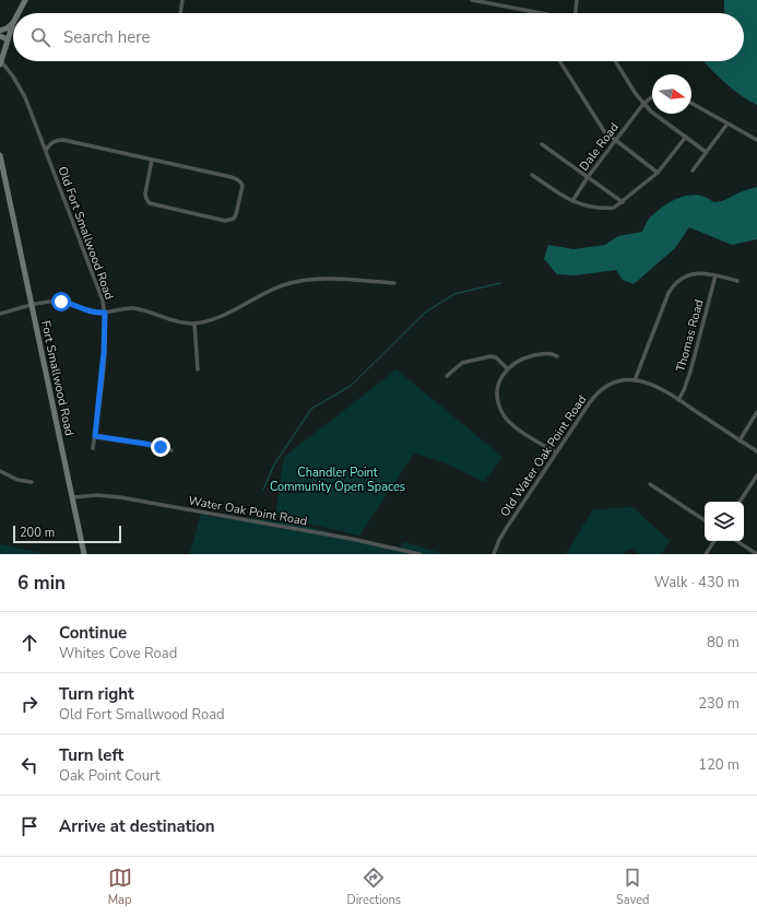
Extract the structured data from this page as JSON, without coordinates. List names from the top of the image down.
{
  "streets": {
    "main road": ["Fort Smallwood Road"],
    "street": [
      "Dale Road",
      "Old Fort Smallwood Road",
      "Thomas Road",
      "Old Water Oak Point Road",
      "Water Oak Point Road"
    ]
  },
  "crossings": [
    ["Thomas Road", "Old Water Oak Point Road"],
    ["Fort Smallwood Road", "Water Oak Point Road"]
  ],
  "parks": ["Chandler Point Community Open Spaces"],
  "scale_bar": "200 m",
  "north": "right",
  "page": {
    "search": "Search here",
    "scale": "200 m",
    "heading": ["6 min", "Walk · 430 m"],
    "list": [
      ["Continue", "Whites Cove Road", "80 m"],
      ["Turn right", "Old Fort Smallwood Road", "230 m"],
      ["Turn left", "Oak Point Court", "120 m"],
      "Arrive at destination"
    ],
    "nav": ["Map", "Directions", "Saved"]
  }
}
